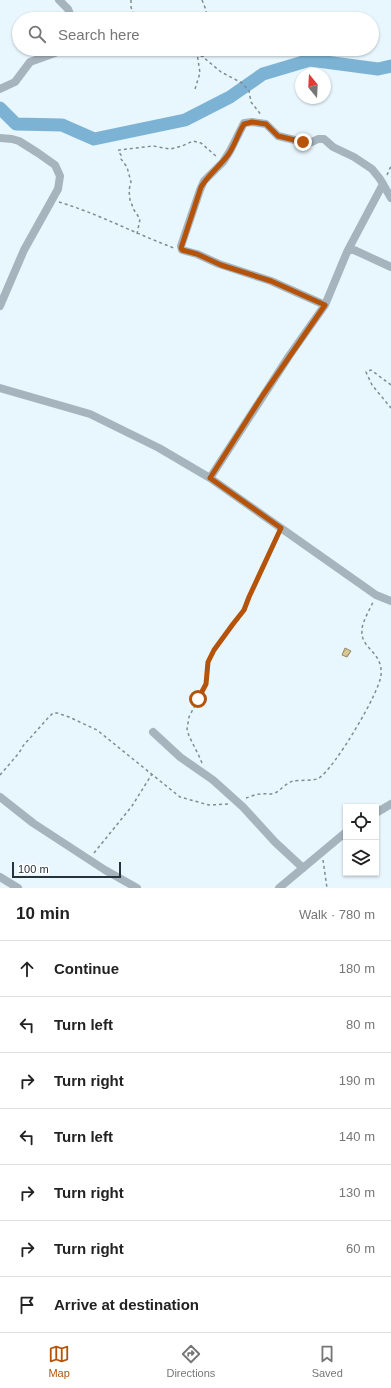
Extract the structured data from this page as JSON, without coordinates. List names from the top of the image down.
{
  "scale_bar": "100 m",
  "north": "top",
  "page": {
    "search": "Search here",
    "scale": "100 m",
    "heading": ["10 min", "Walk · 780 m"],
    "list": [
      ["Continue", "180 m"],
      ["Turn left", "80 m"],
      ["Turn right", "190 m"],
      ["Turn left", "140 m"],
      ["Turn right", "130 m"],
      ["Turn right", "60 m"],
      "Arrive at destination"
    ],
    "nav": ["Map", "Directions", "Saved"]
  }
}
